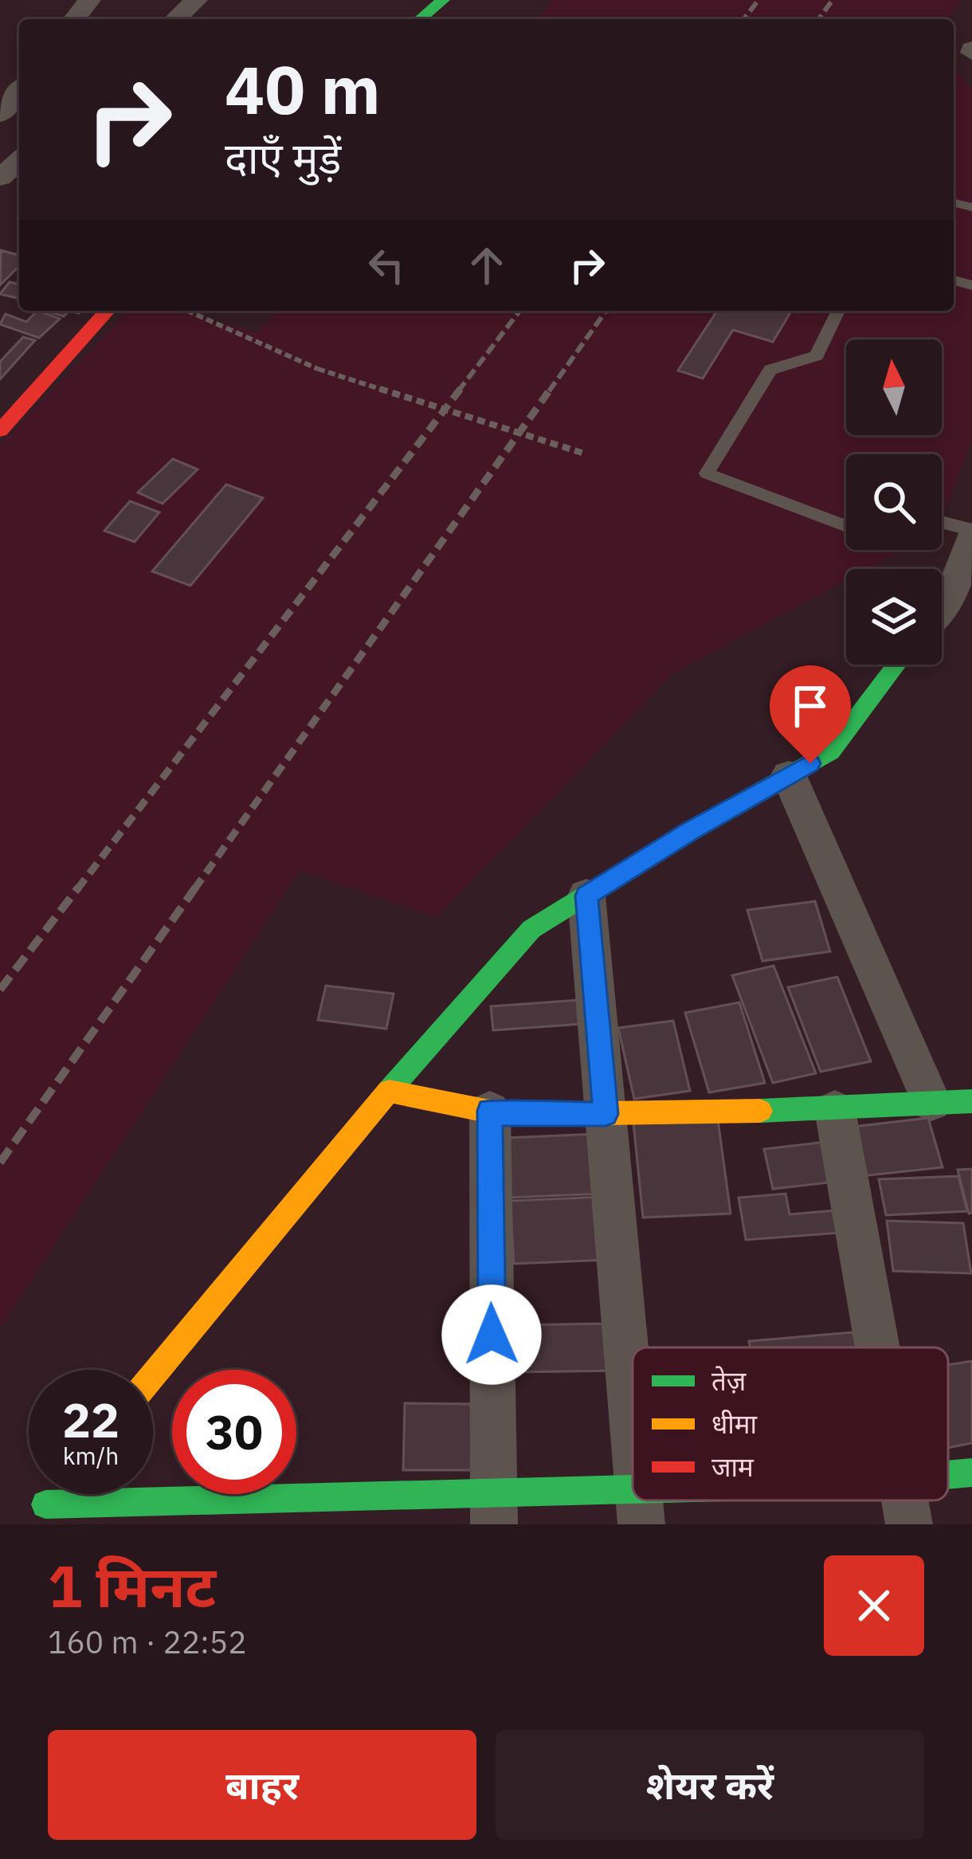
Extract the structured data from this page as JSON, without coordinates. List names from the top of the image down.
{
  "legend": ["तेज़", "धीमा", "जाम"],
  "north": "top",
  "page": {
    "turn": ["40 m", "दाएँ मुड़ें"],
    "speed": "22 km/h",
    "limit": "30",
    "heading": ["1 मिनट", "160 m · 22:52"],
    "buttons": ["बाहर", "शेयर करें"]
  }
}
